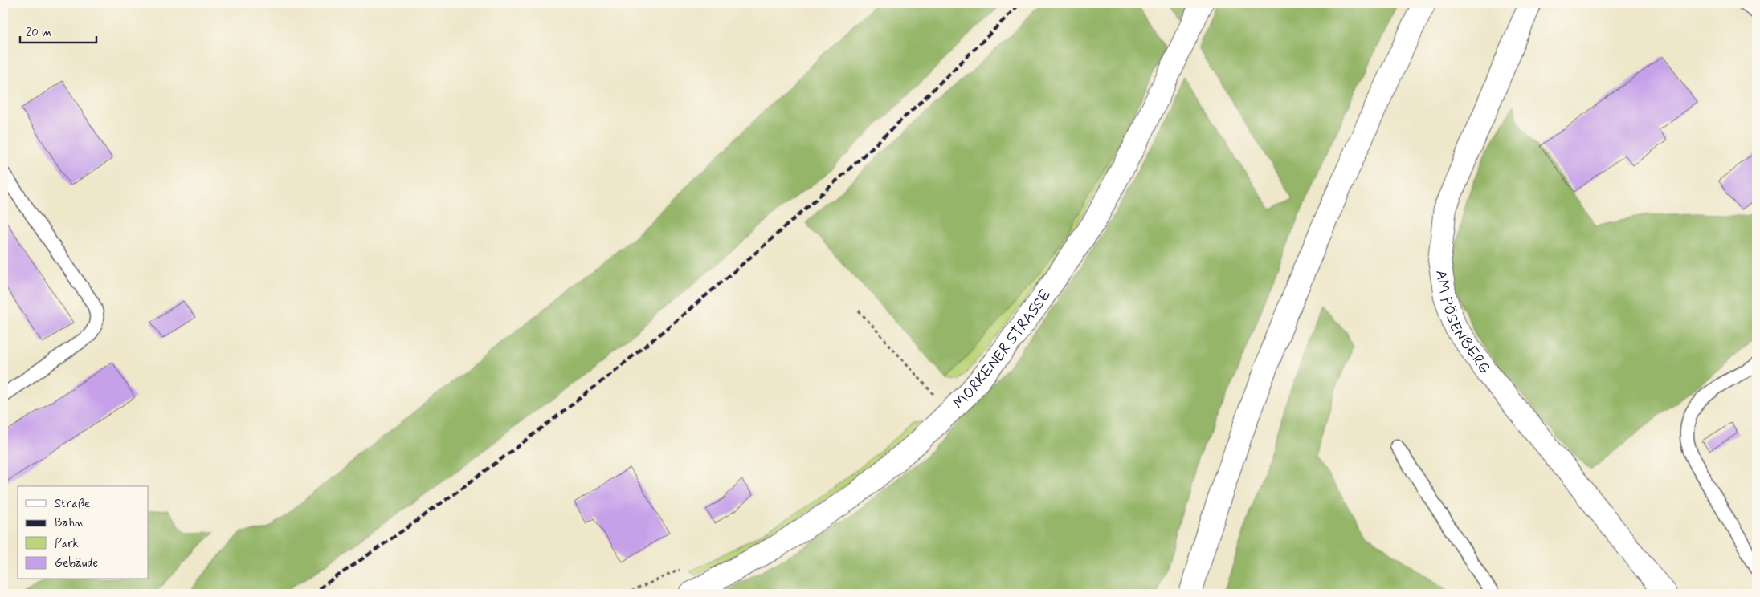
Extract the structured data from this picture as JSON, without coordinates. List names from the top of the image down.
{
  "streets": {
    "street": ["AM PÖSENBERG", "MORKENER STRASSE"]
  },
  "legend": [
    "Straße",
    "Bahn",
    "Park",
    "Gebäude"
  ],
  "scale_bar": "20 m"
}
